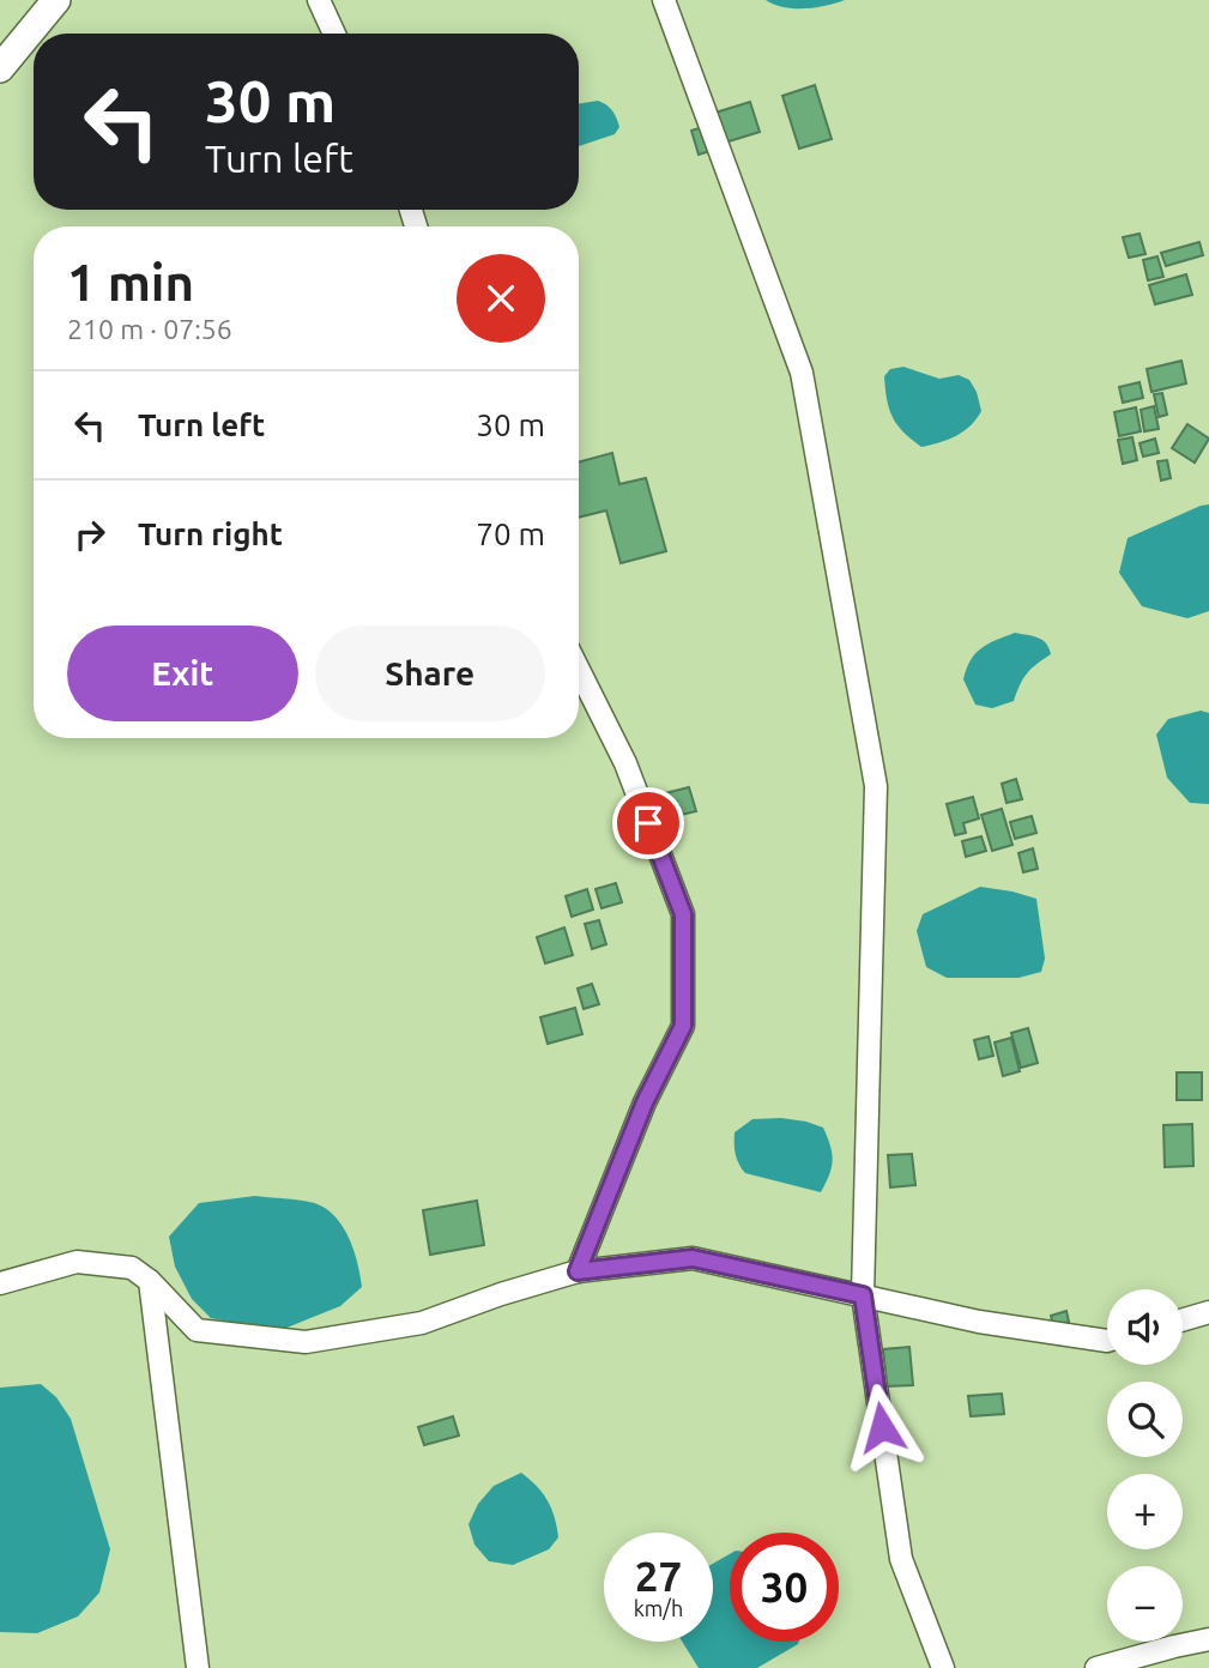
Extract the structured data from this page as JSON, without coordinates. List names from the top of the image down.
{
  "page": {
    "turn": ["30 m", "Turn left"],
    "heading": ["1 min", "210 m · 07:56"],
    "list": [
      {
        "name": "Turn left",
        "value": "30 m"
      },
      {
        "name": "Turn right",
        "value": "70 m"
      }
    ],
    "buttons": ["Exit", "Share"],
    "map_buttons": ["+", "−"],
    "speed": "27 km/h",
    "limit": "30"
  }
}
